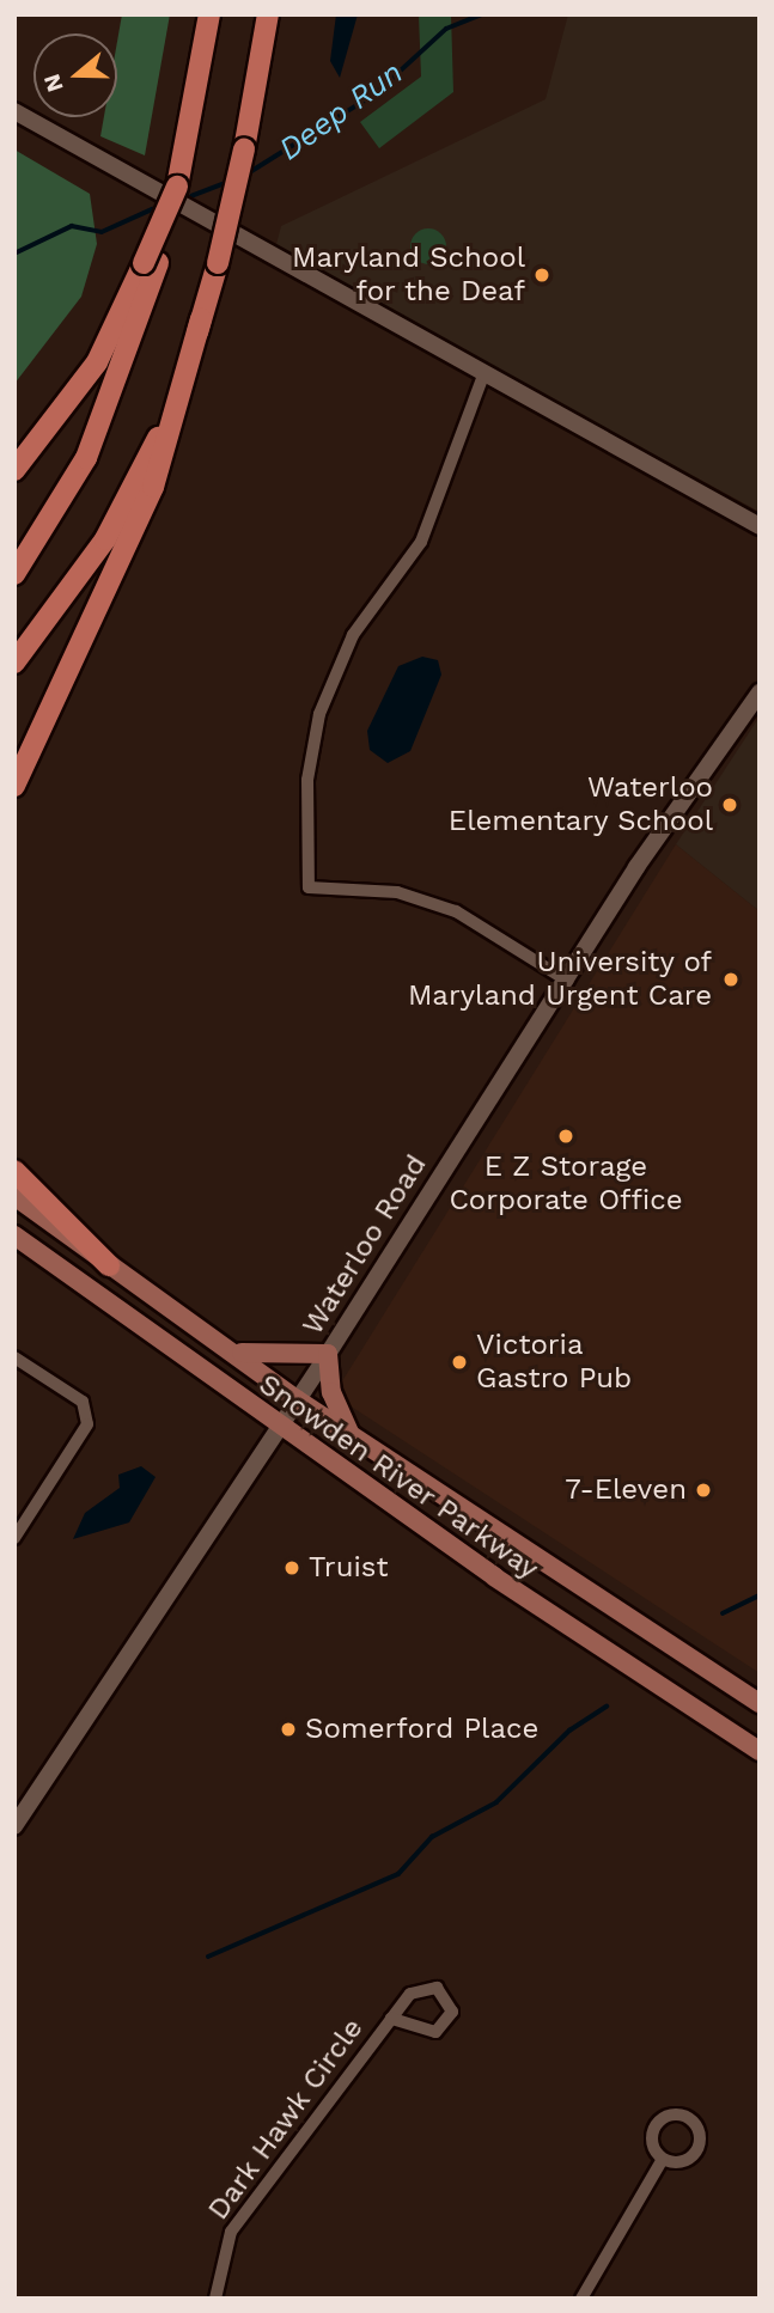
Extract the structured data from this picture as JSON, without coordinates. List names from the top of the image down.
{
  "streets": {
    "main road": ["Waterloo Road", "Snowden River Parkway"],
    "street": ["Dark Hawk Circle"]
  },
  "crossings": [
    ["Waterloo Road", "Snowden River Parkway"]
  ],
  "water": ["Deep Run"],
  "places": [
    "Maryland School for the Deaf",
    "Waterloo Elementary School",
    "University of Maryland Urgent Care",
    "E Z Storage Corporate Office",
    "Victoria Gastro Pub",
    "7-Eleven",
    "Truist",
    "Somerford Place"
  ],
  "north": "left"
}
